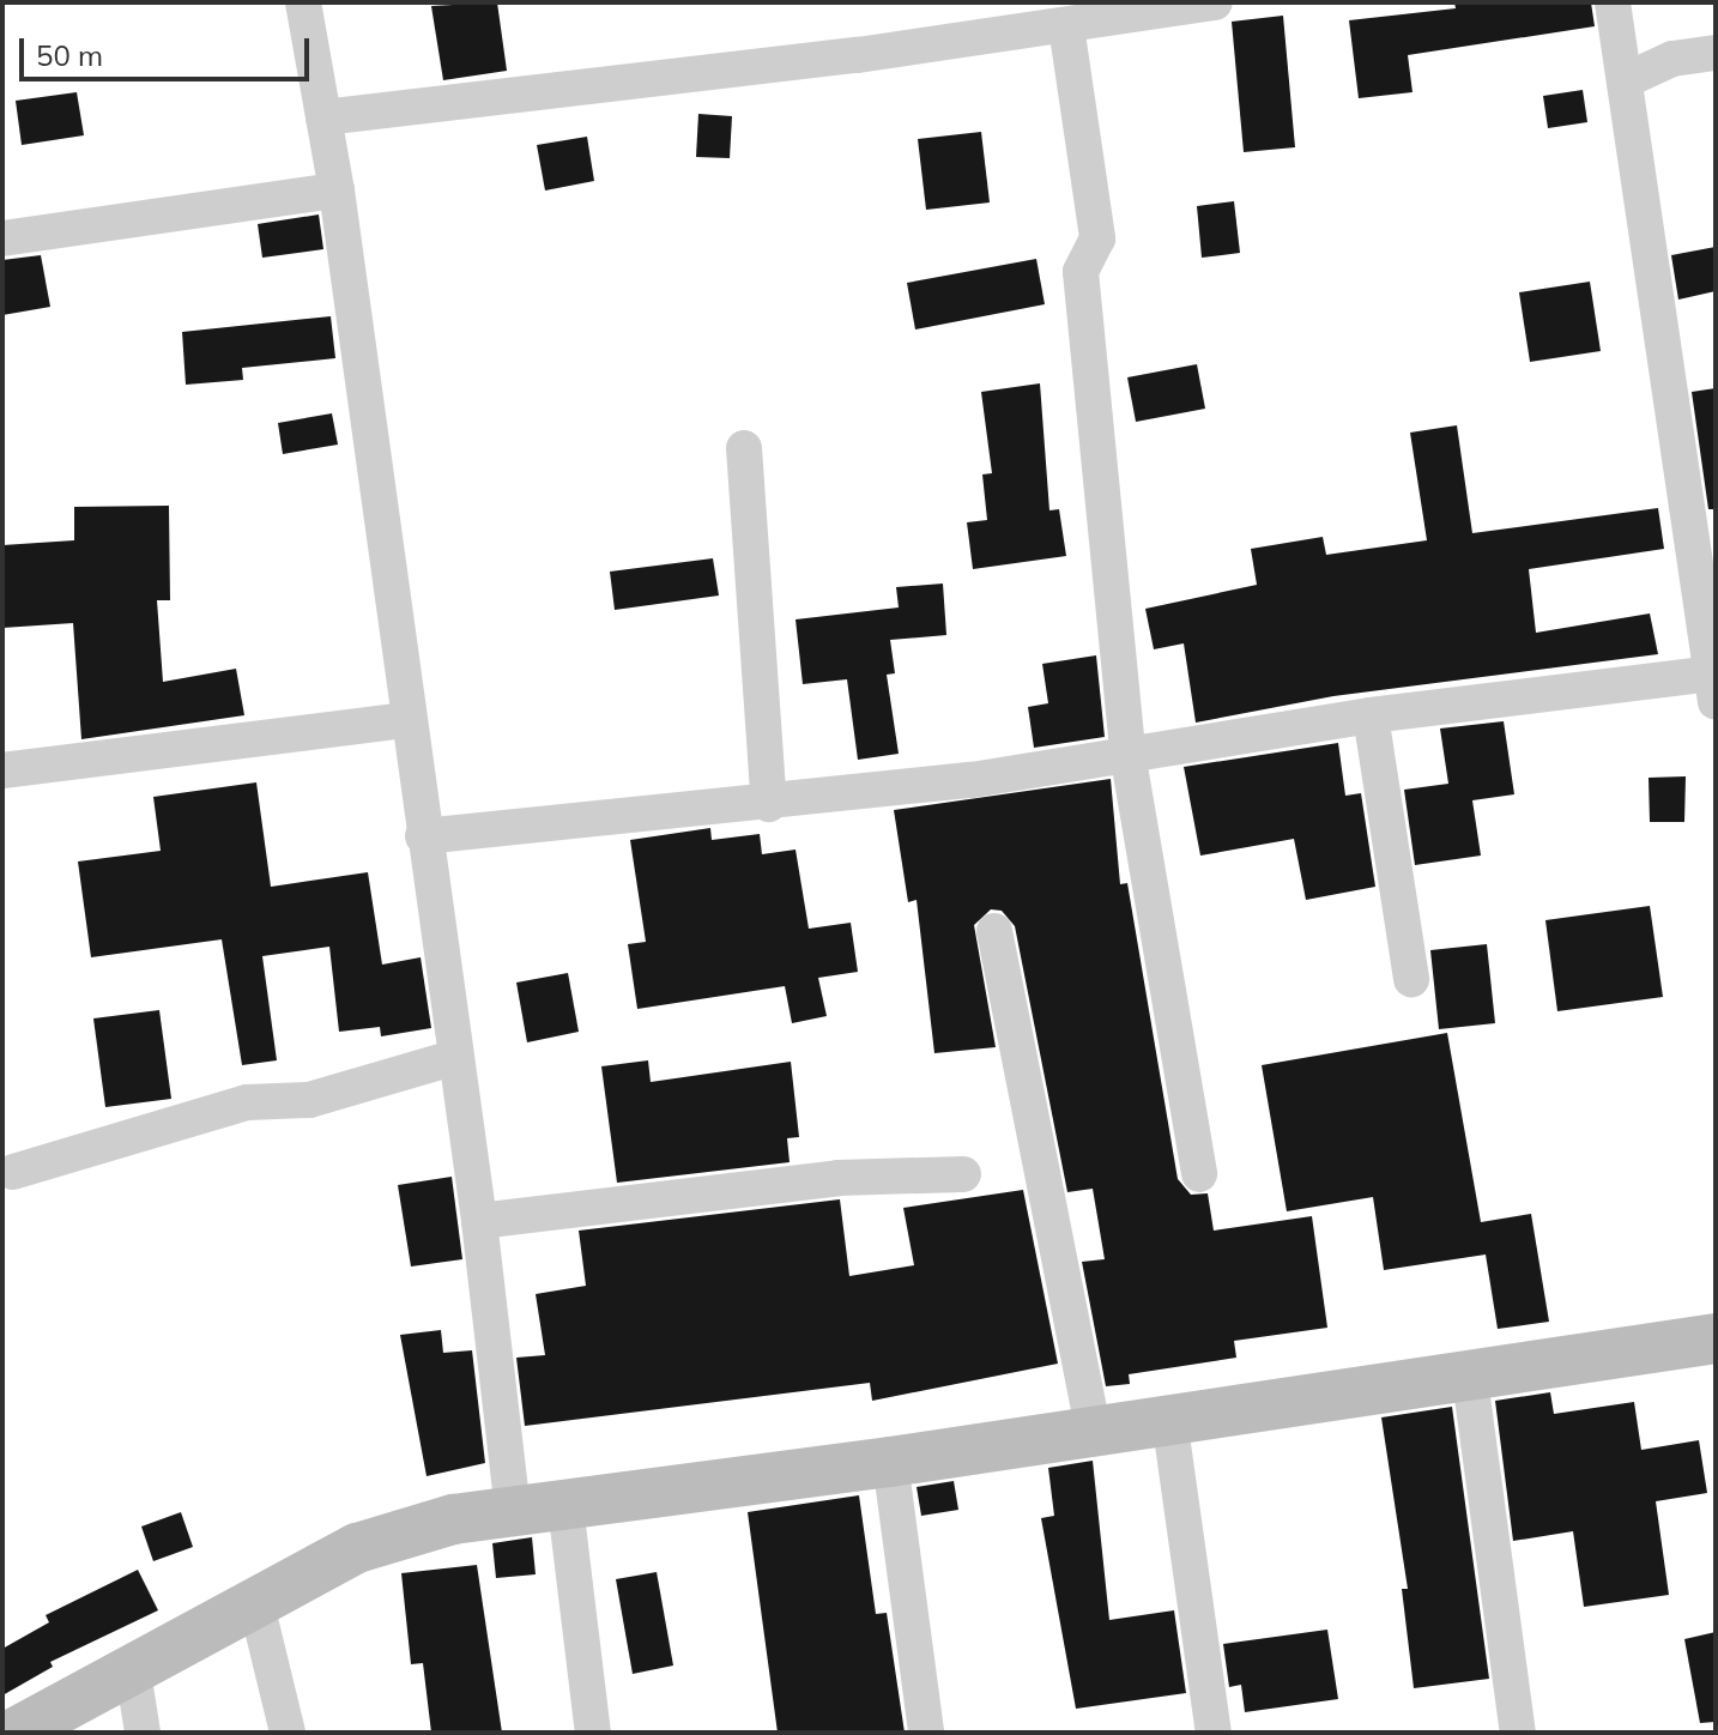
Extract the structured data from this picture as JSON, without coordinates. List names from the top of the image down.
{
  "scale_bar": "50 m"
}
